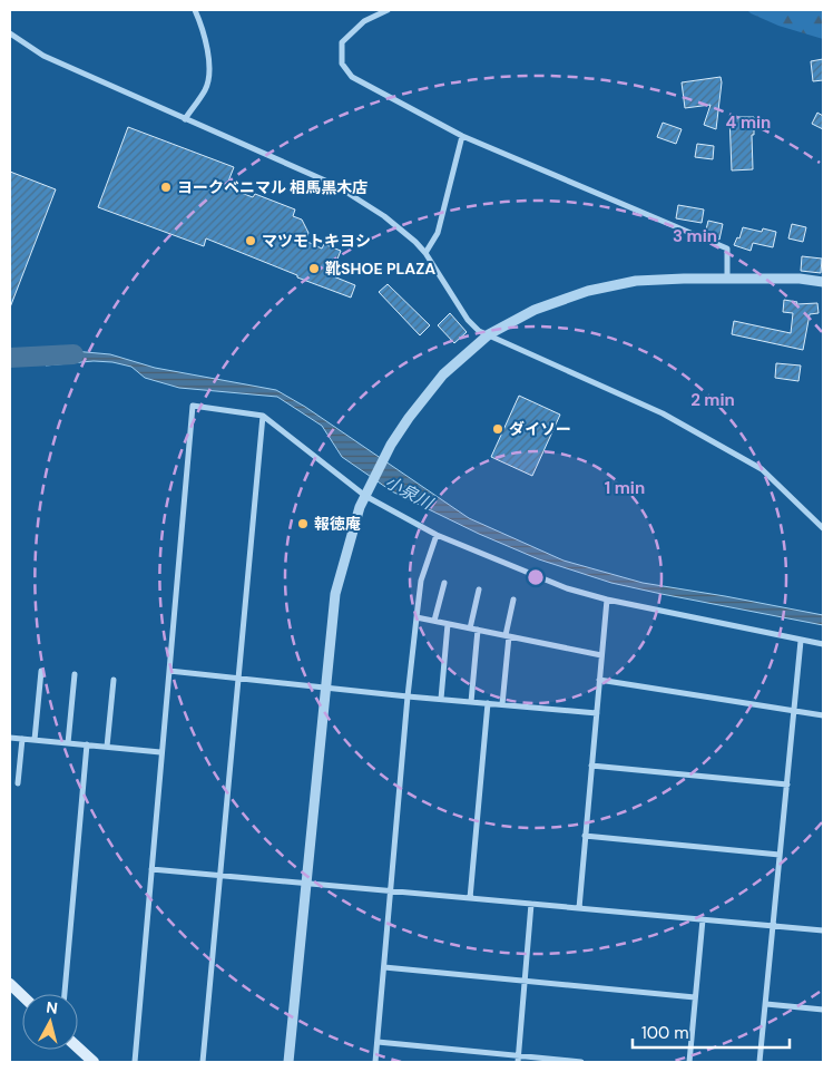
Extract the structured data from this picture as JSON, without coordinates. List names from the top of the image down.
{
  "water": ["小泉川"],
  "places": [
    "ヨークベニマル 相馬黒木店",
    "マツモトキヨシ",
    "靴SHOE PLAZA",
    "ダイソー",
    "報徳庵"
  ],
  "scale_bar": "100 m",
  "north": "top",
  "rings": [
    "4 min",
    "3 min",
    "2 min",
    "1 min"
  ]
}
